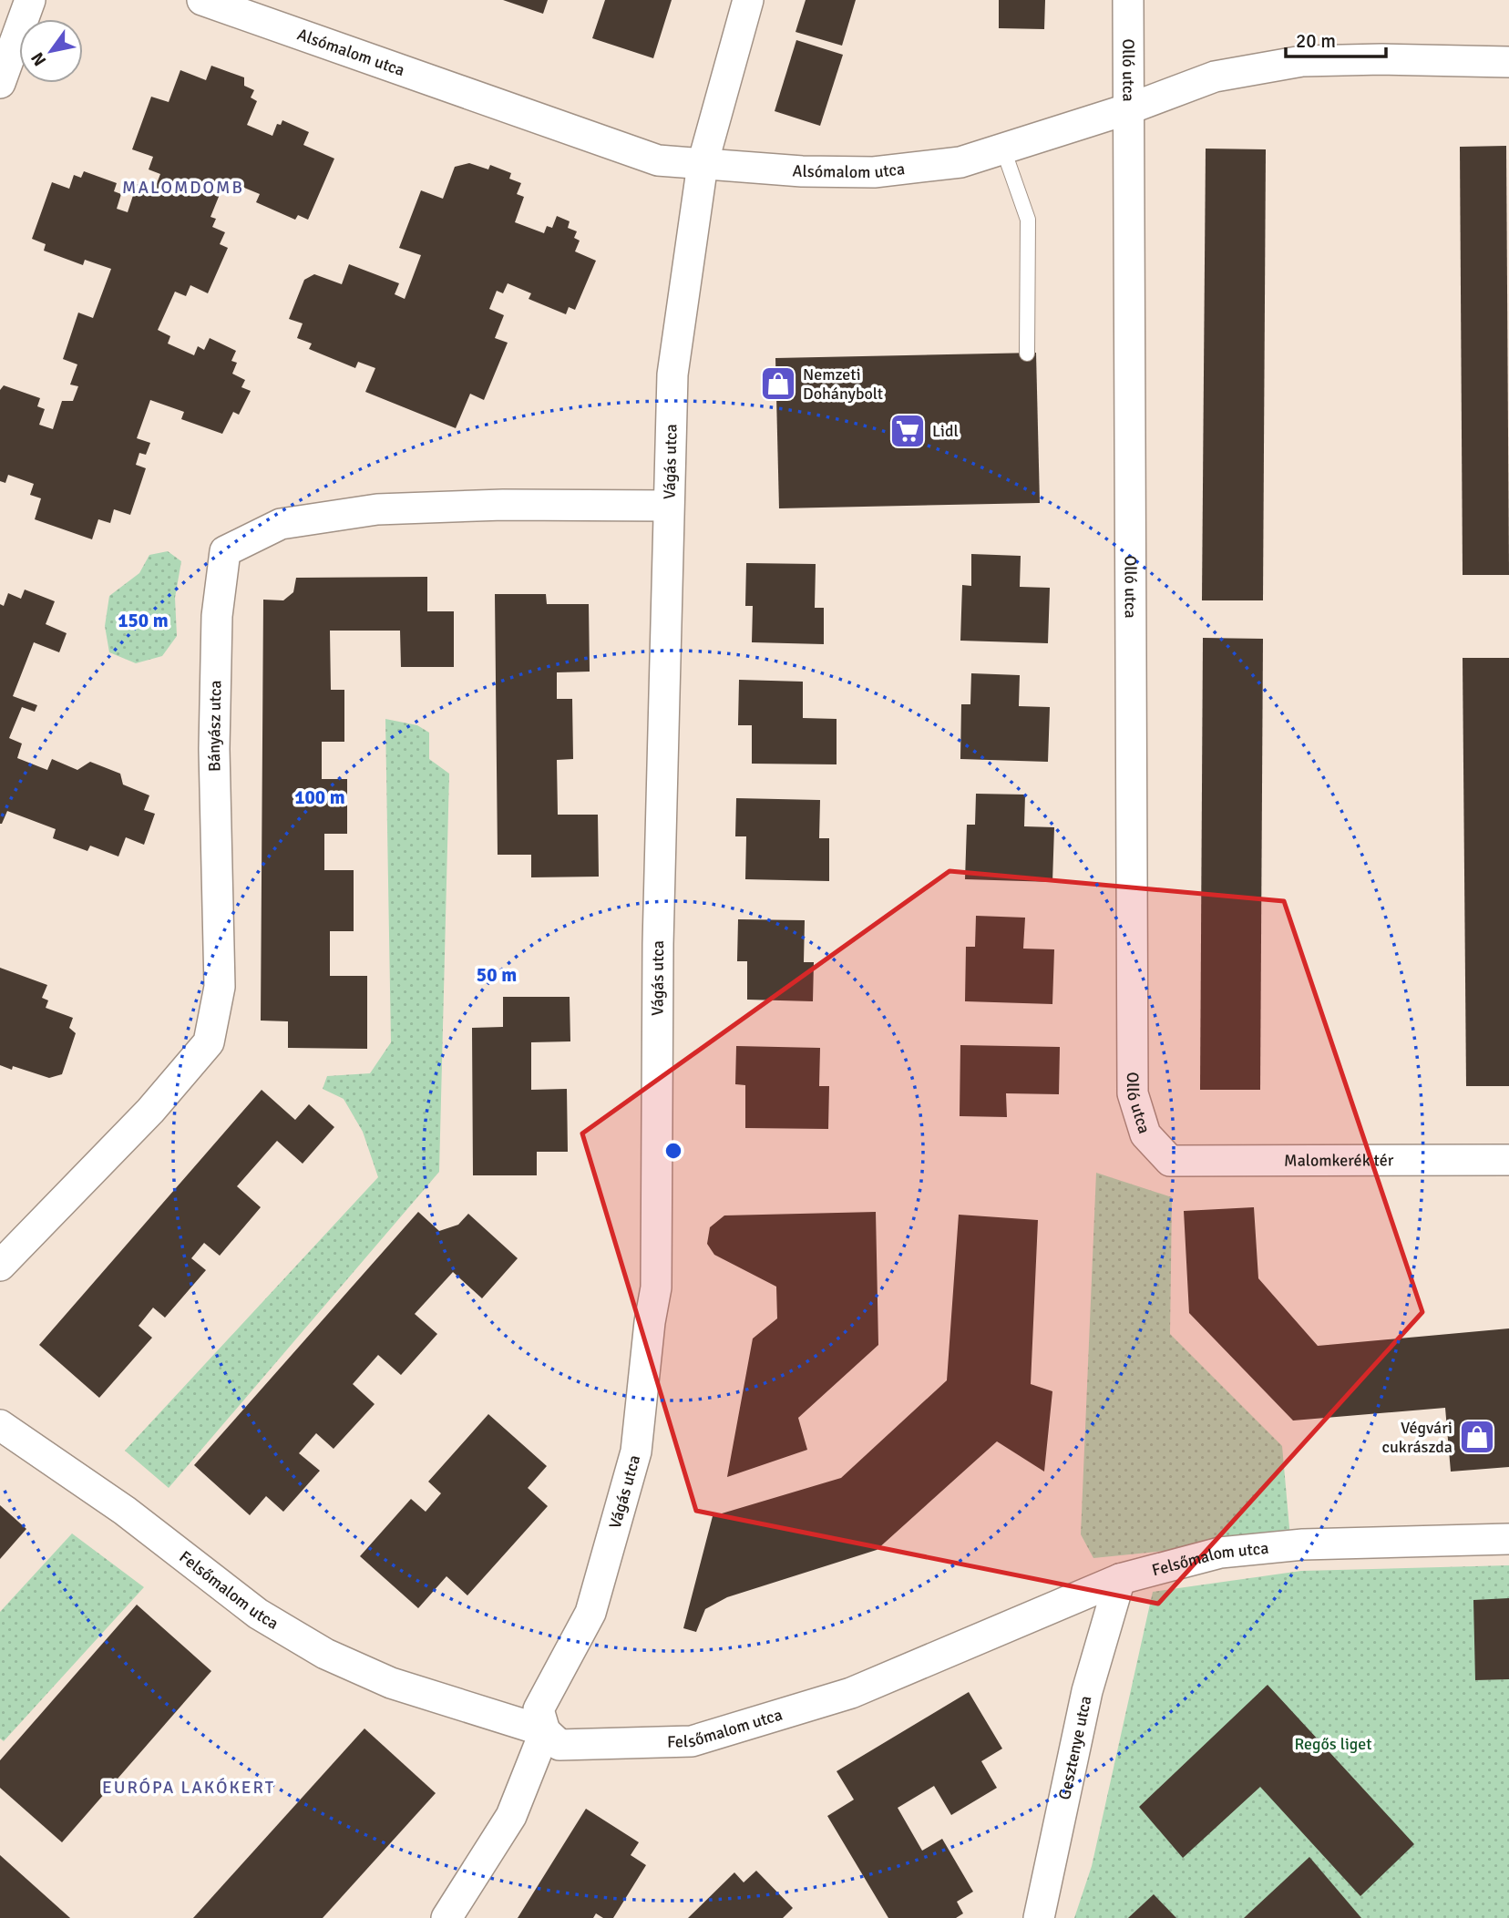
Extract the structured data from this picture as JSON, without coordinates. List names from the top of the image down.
{
  "streets": {
    "street": [
      "Alsómalom utca",
      "Olló utca",
      "Vágás utca",
      "Bányász utca",
      "Malomkerék tér",
      "Felsőmalom utca",
      "Gesztenye utca"
    ]
  },
  "crossings": [
    ["Alsómalom utca", "Olló utca"],
    ["Alsómalom utca", "Vágás utca"],
    ["Olló utca", "Malomkerék tér"],
    ["Vágás utca", "Bányász utca"],
    ["Vágás utca", "Felsőmalom utca"],
    ["Felsőmalom utca", "Gesztenye utca"]
  ],
  "districts": ["MALOMDOMB", "EURÓPA LAKÓKERT"],
  "parks": ["Regős liget"],
  "places": {
    "shop": ["Nemzeti Dohánybolt", "Végvári cukrászda"],
    "supermarket": ["Lidl"]
  },
  "scale_bar": "20 m",
  "north": "bottom left",
  "rings": ["150 m", "100 m", "50 m"]
}
